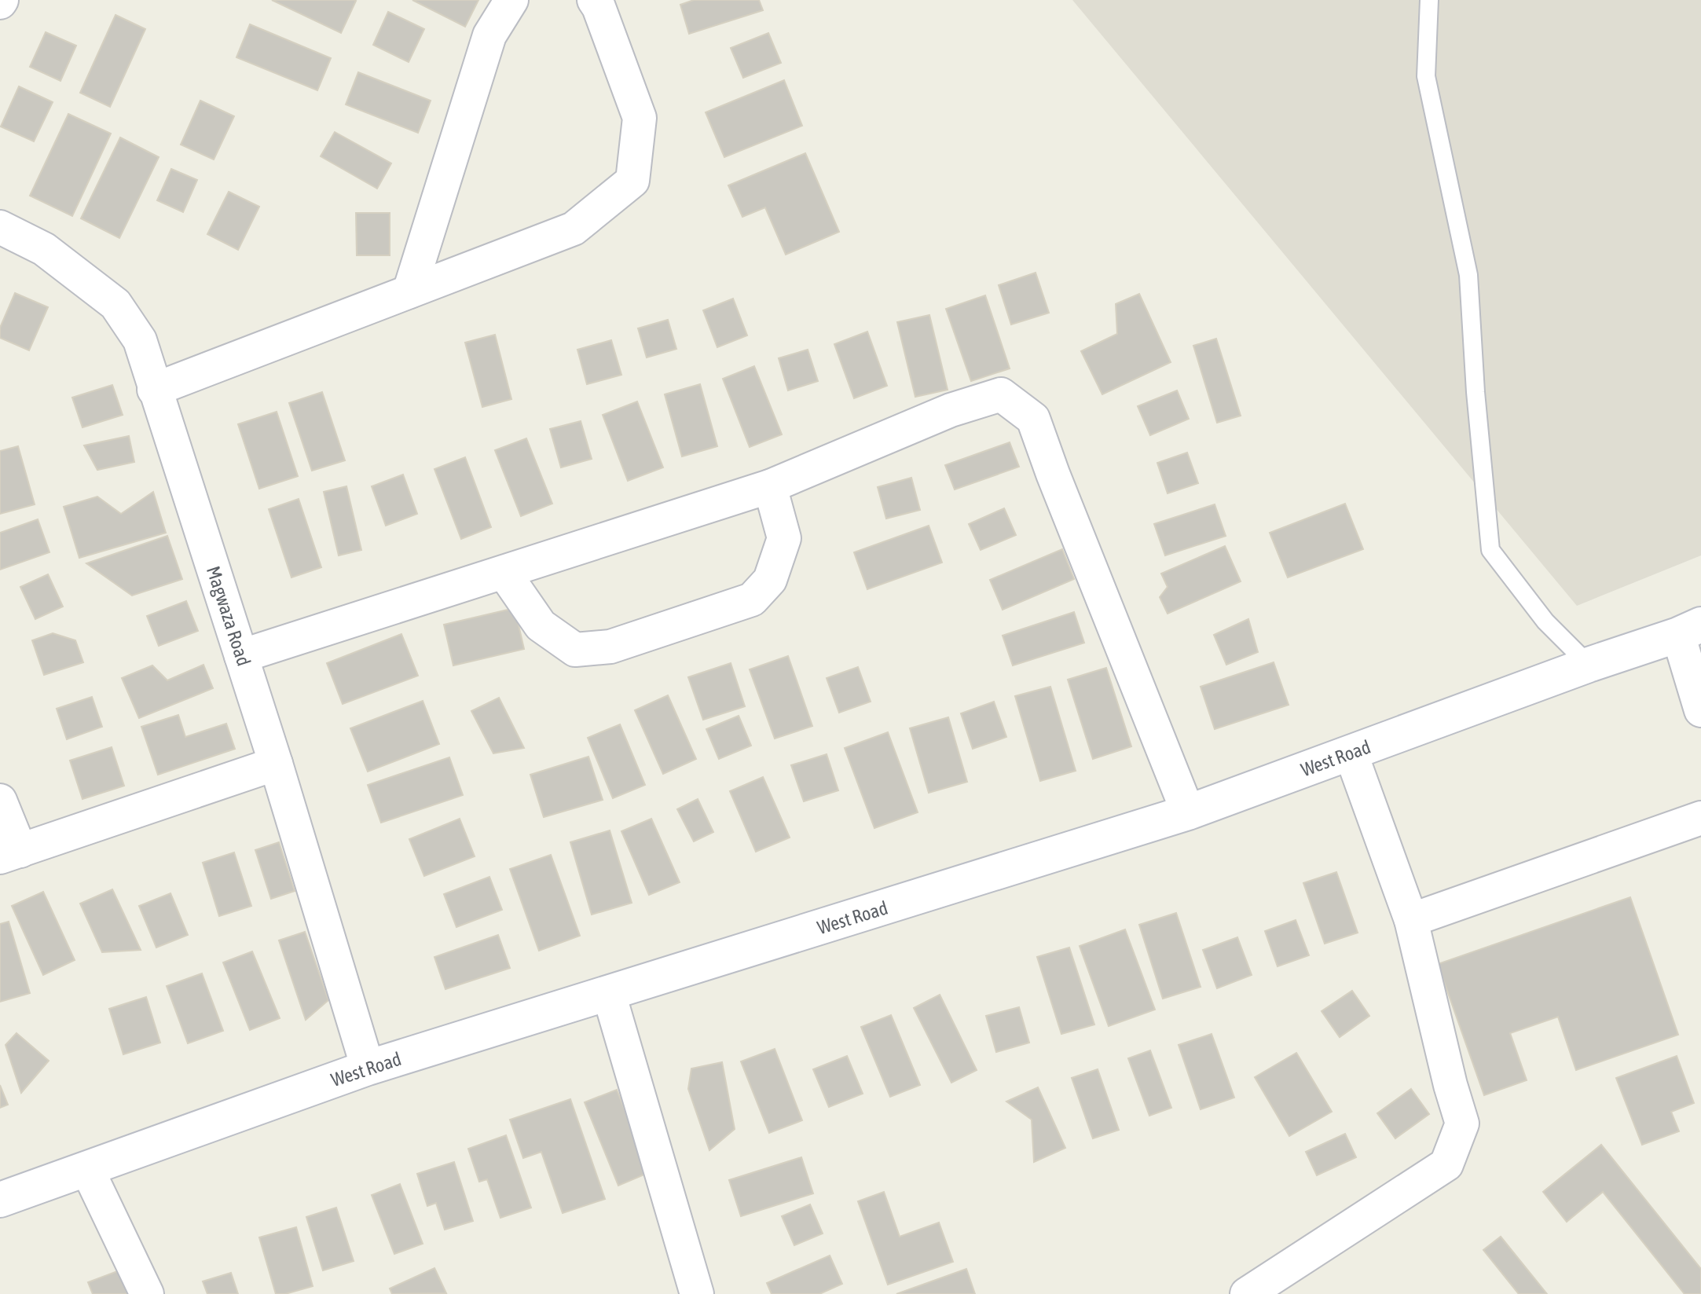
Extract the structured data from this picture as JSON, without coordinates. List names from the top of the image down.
{
  "streets": {
    "street": ["Magwaza Road", "West Road"]
  },
  "crossings": [
    ["Magwaza Road", "West Road"]
  ]
}
